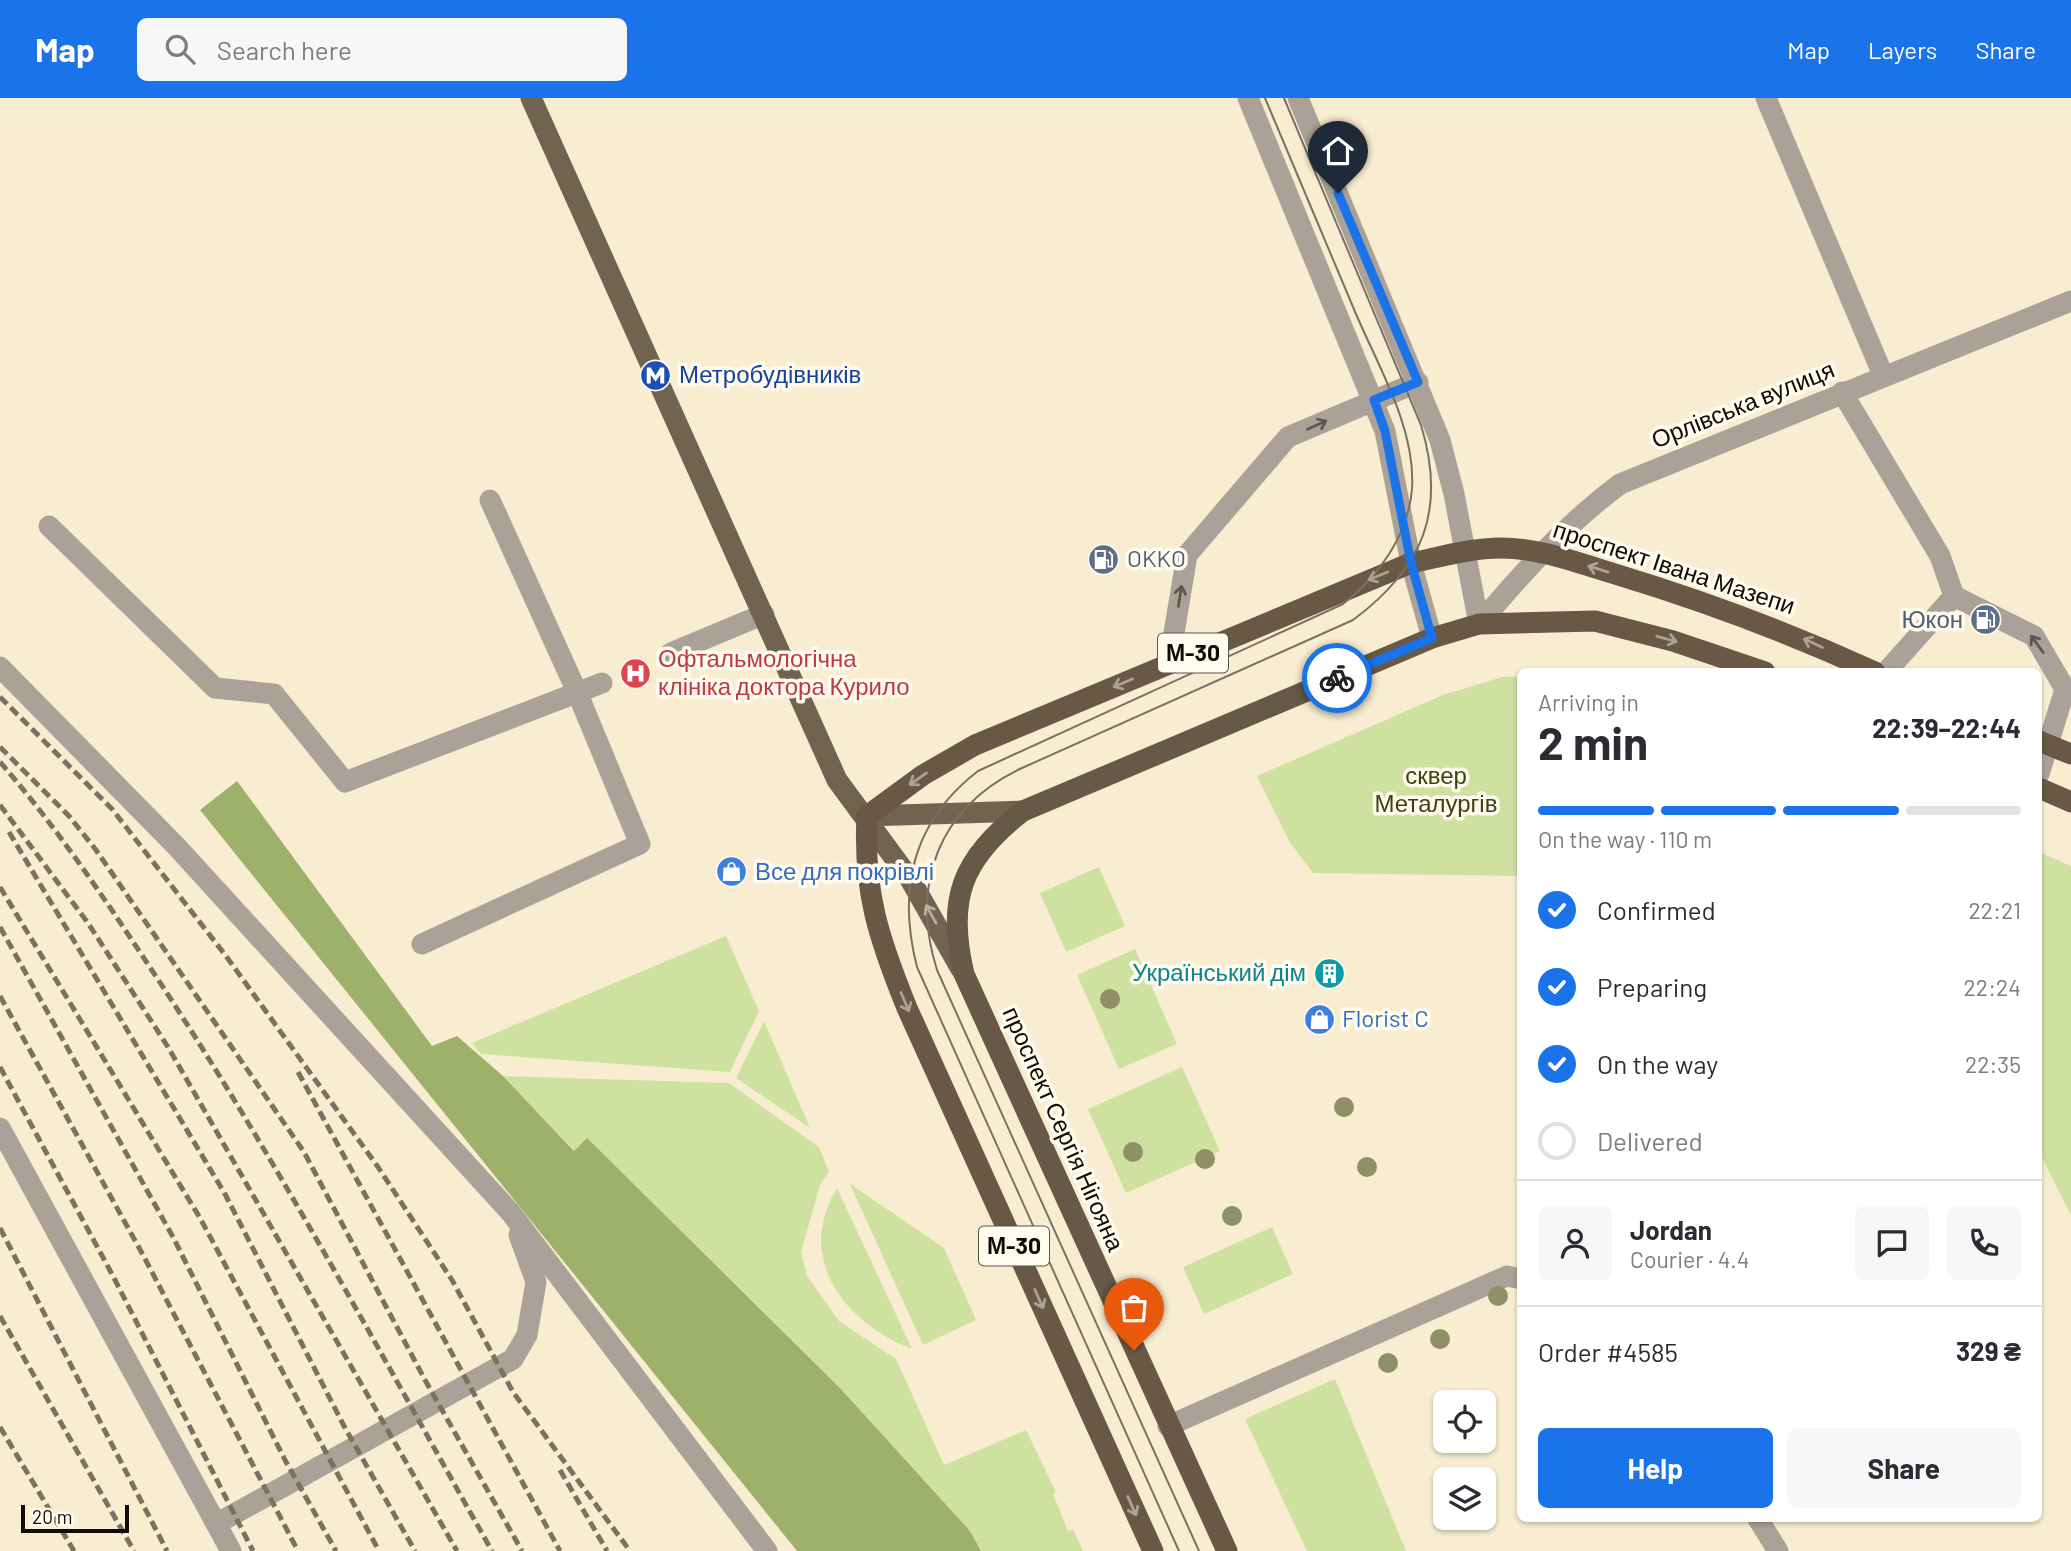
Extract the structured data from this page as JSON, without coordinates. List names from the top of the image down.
{
  "streets": {
    "highway": ["проспект Івана Мазепи", "М-30", "проспект Сергія Нігояна"],
    "street": ["Орлівська вулиця"]
  },
  "crossings": [
    ["Орлівська вулиця", "проспект Івана Мазепи"],
    ["Орлівська вулиця", "М-30"],
    ["проспект Івана Мазепи", "М-30"],
    ["проспект Івана Мазепи", "проспект Сергія Нігояна"],
    ["М-30", "проспект Сергія Нігояна"]
  ],
  "parks": ["сквер Металургів"],
  "places": {
    "metro station": ["Метробудівників"],
    "fuel station": ["OKKO", "Юкон"],
    "hospital": ["Офтальмологічна клініка доктора Курило"],
    "shop": ["Все для покрівлі", "Florist C"],
    "building": ["Український дім"]
  },
  "scale_bar": "20 m",
  "page": {
    "header": "Map",
    "search": "Search here",
    "nav": ["Map", "Layers", "Share"],
    "heading": ["2 min", "Arriving in", "22:39–22:44"],
    "panel": [
      "Jordan",
      "Courier · 4.4",
      "Order #4585",
      "329 ₴"
    ],
    "bar": "On the way · 110 m",
    "list": [
      ["Confirmed", "22:21"],
      ["Preparing", "22:24"],
      ["On the way", "22:35"],
      "Delivered"
    ],
    "buttons": ["Help", "Share"],
    "scale": "20 m"
  }
}
